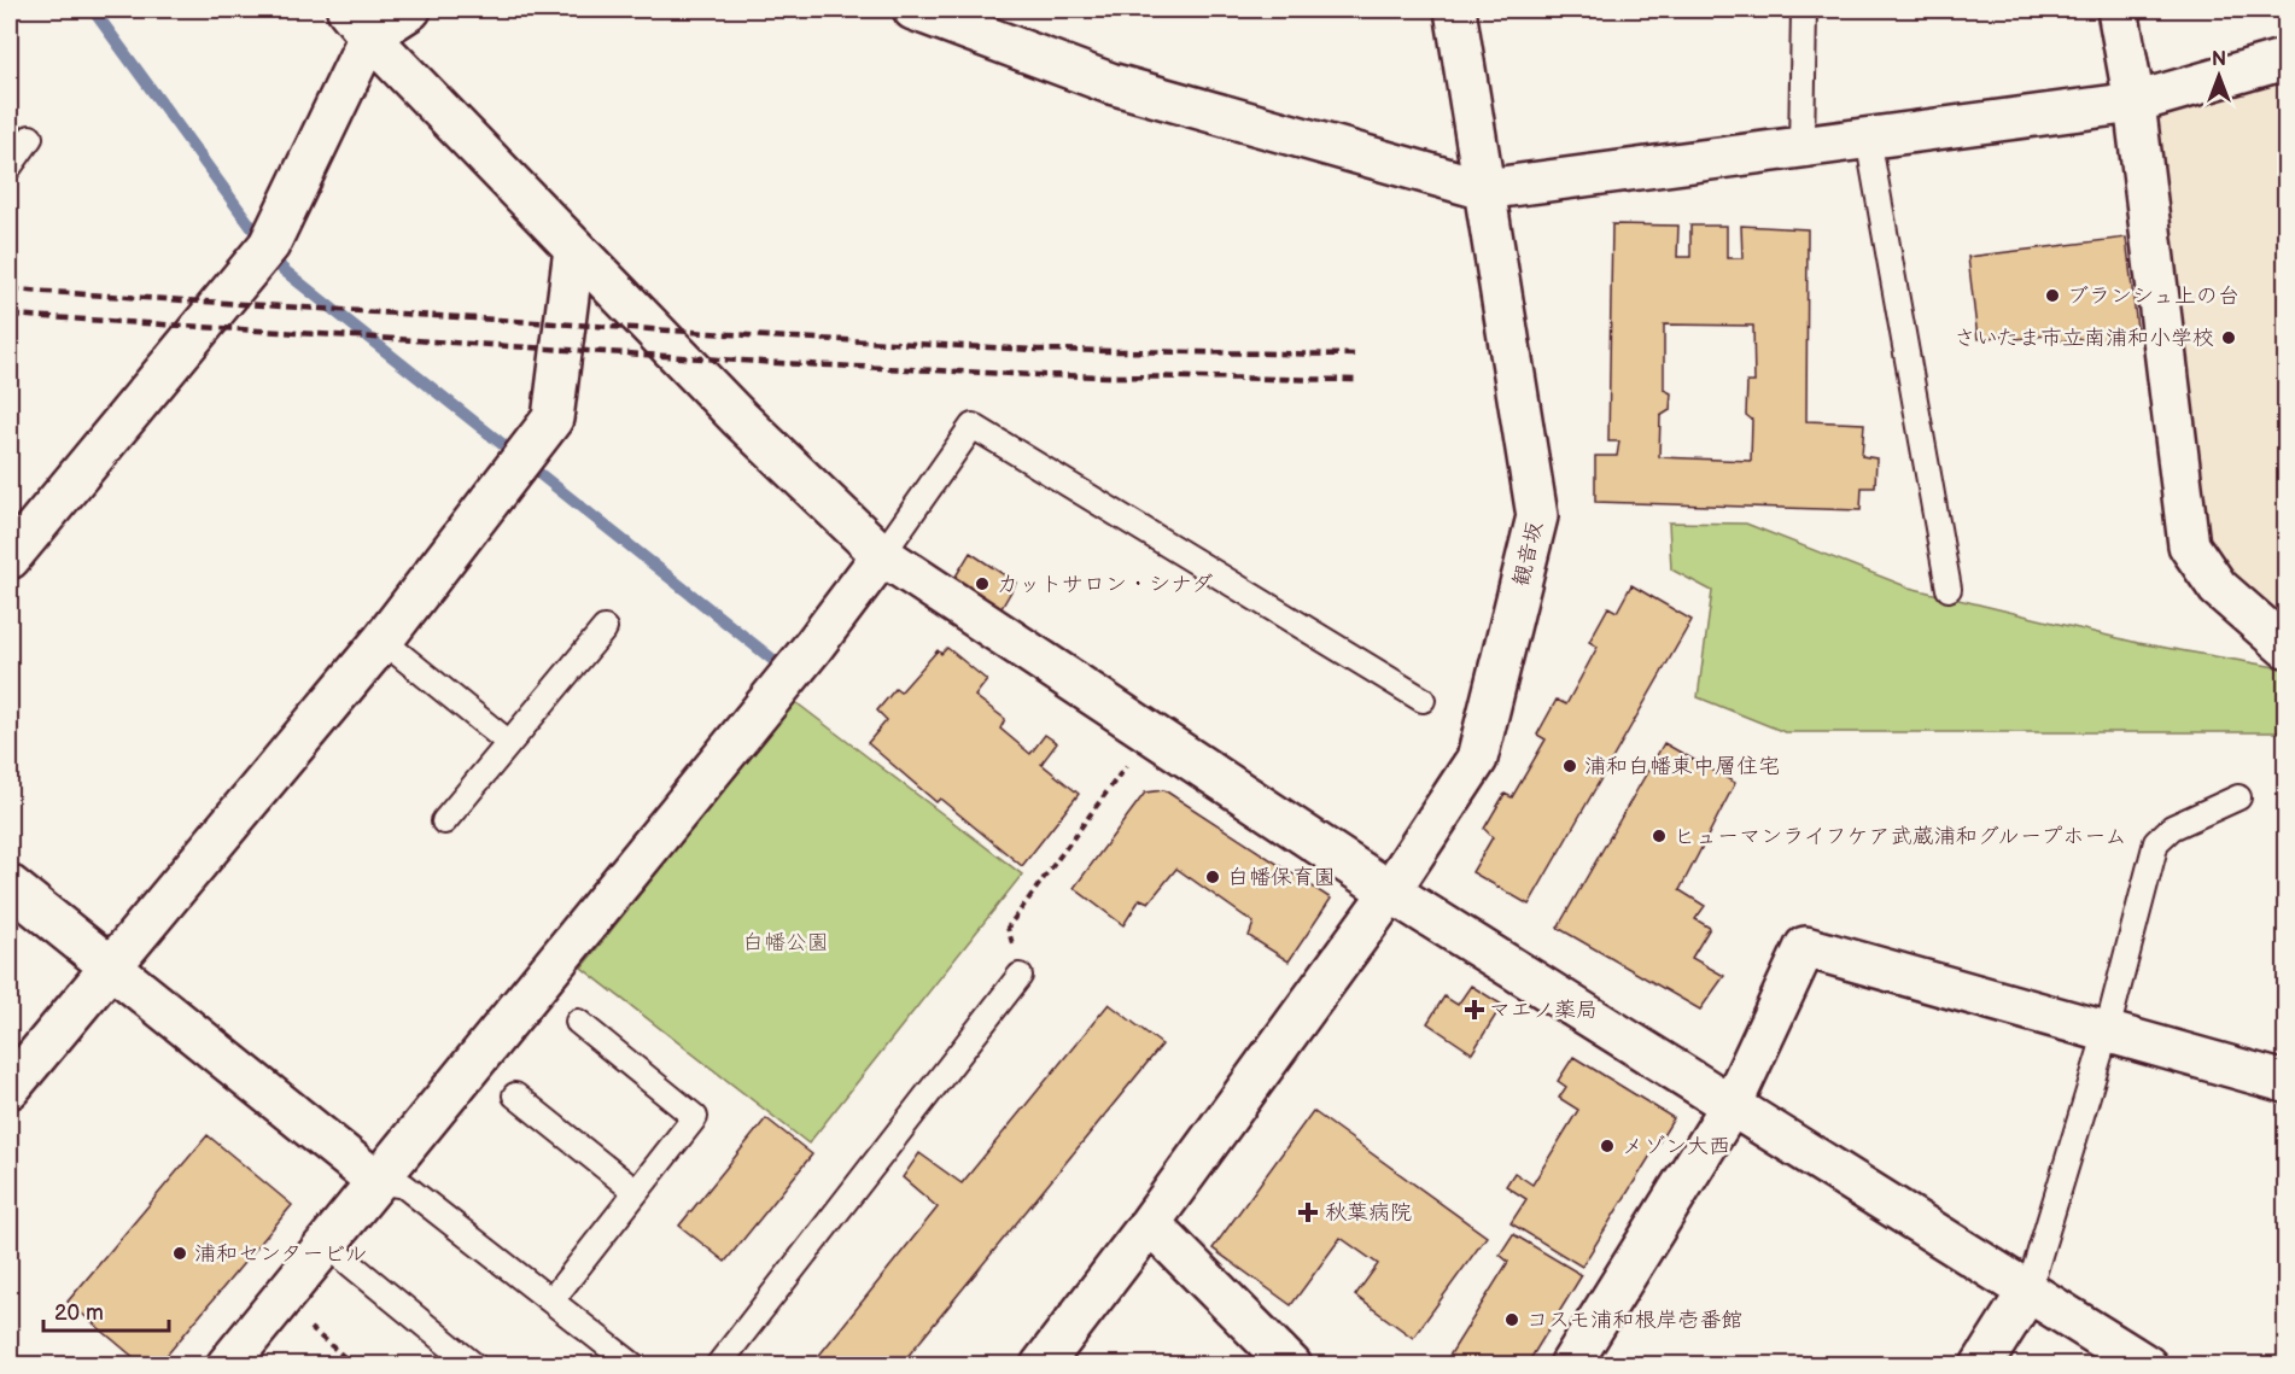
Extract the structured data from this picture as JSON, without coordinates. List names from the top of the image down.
{
  "streets": {
    "street": ["観音坂"]
  },
  "parks": ["白幡公園"],
  "places": {
    "other": [
      "ブランシュ上の台",
      "さいたま市立南浦和小学校",
      "カットサロン・シナダ",
      "浦和白幡東中層住宅",
      "ヒューマンライフケア武蔵浦和グループホーム",
      "白幡保育園",
      "メゾン大西",
      "浦和センタービル",
      "コスモ浦和根岸壱番館"
    ],
    "health": ["マエノ薬局", "秋葉病院"]
  },
  "scale_bar": "20 m",
  "north": "top"
}
